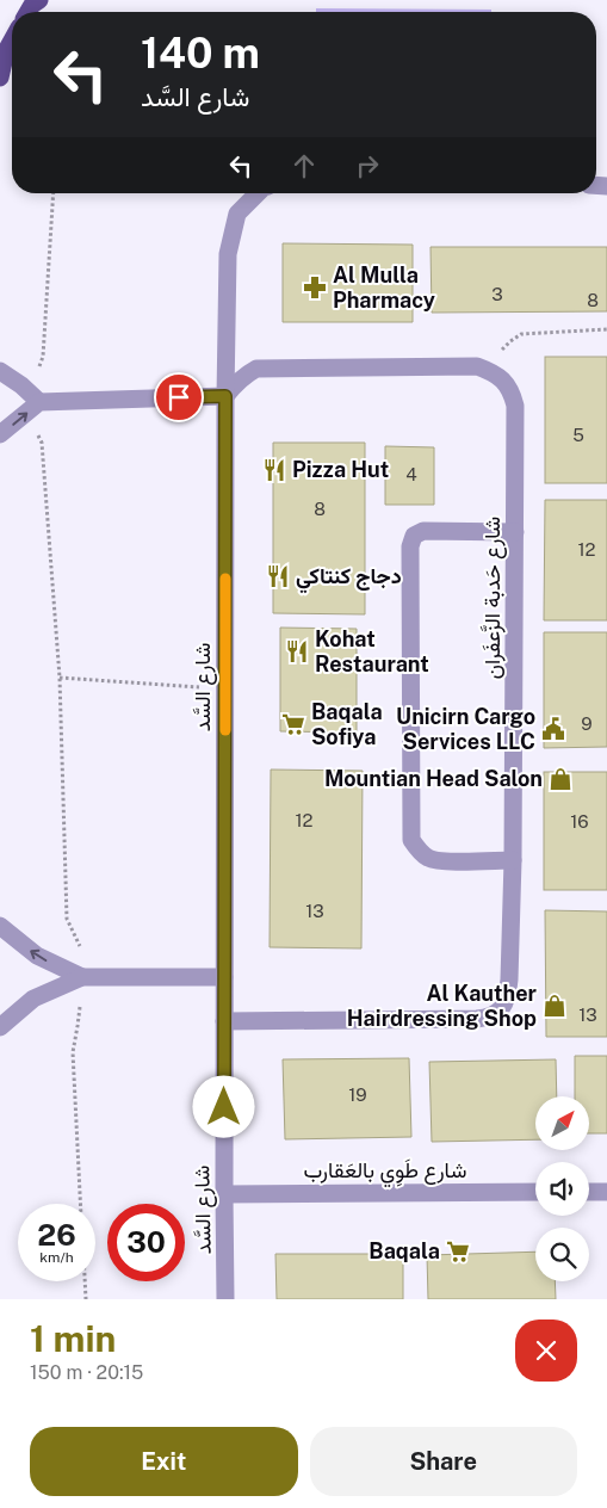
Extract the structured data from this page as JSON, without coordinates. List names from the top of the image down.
{
  "streets": {
    "street": ["شارع حَدبة الزَّعفَران", "شارع السَّد", "شارع طَوِي بالعَقارب"]
  },
  "crossings": [
    ["شارع حَدبة الزَّعفَران", "شارع السَّد"],
    ["شارع السَّد", "شارع طَوِي بالعَقارب"]
  ],
  "places": {
    "pharmacy": ["Al Mulla Pharmacy"],
    "restaurant": ["Pizza Hut", "دجاج كنتاكي", "Kohat Restaurant"],
    "supermarket": ["Baqala Sofiya", "Baqala"],
    "public building": ["Unicirn Cargo Services LLC"],
    "shop": ["Mountian Head Salon", "Al Kauther Hairdressing Shop"]
  },
  "house_numbers": [
    "3",
    "8",
    "5",
    "4",
    "8",
    "12",
    "9",
    "12",
    "16",
    "13",
    "13",
    "19"
  ],
  "north": "top right",
  "page": {
    "turn": ["140 m", "شارع السَّد"],
    "speed": "26 km/h",
    "limit": "30",
    "heading": ["1 min", "150 m · 20:15"],
    "buttons": ["Exit", "Share"]
  }
}
